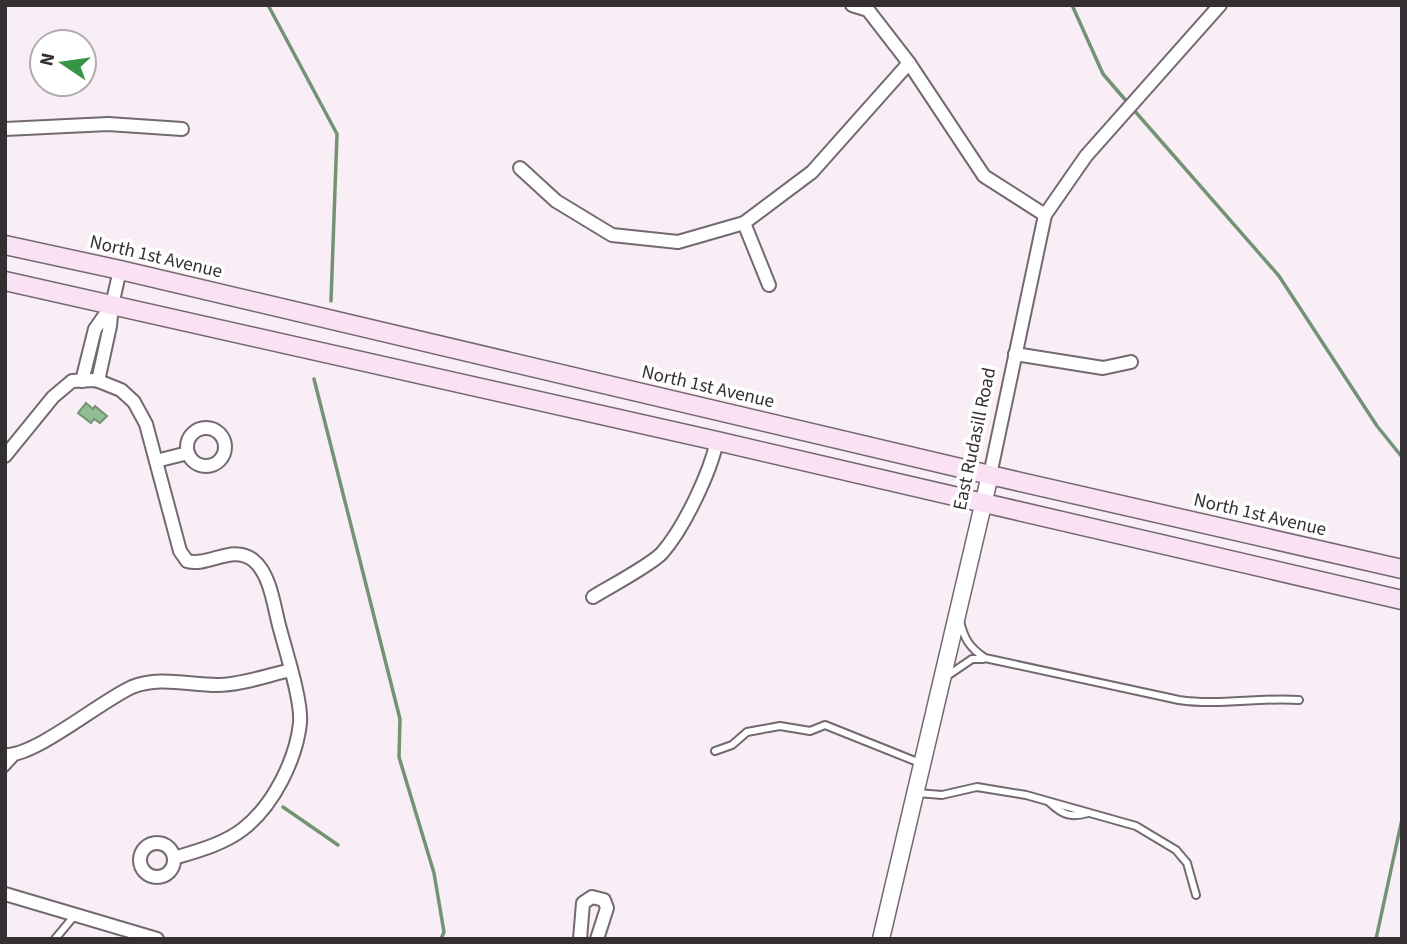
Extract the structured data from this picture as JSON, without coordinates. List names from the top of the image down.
{
  "streets": {
    "main road": ["North 1st Avenue"],
    "street": ["East Rudasill Road"]
  },
  "crossings": [
    ["North 1st Avenue", "East Rudasill Road"]
  ],
  "north": "left"
}
